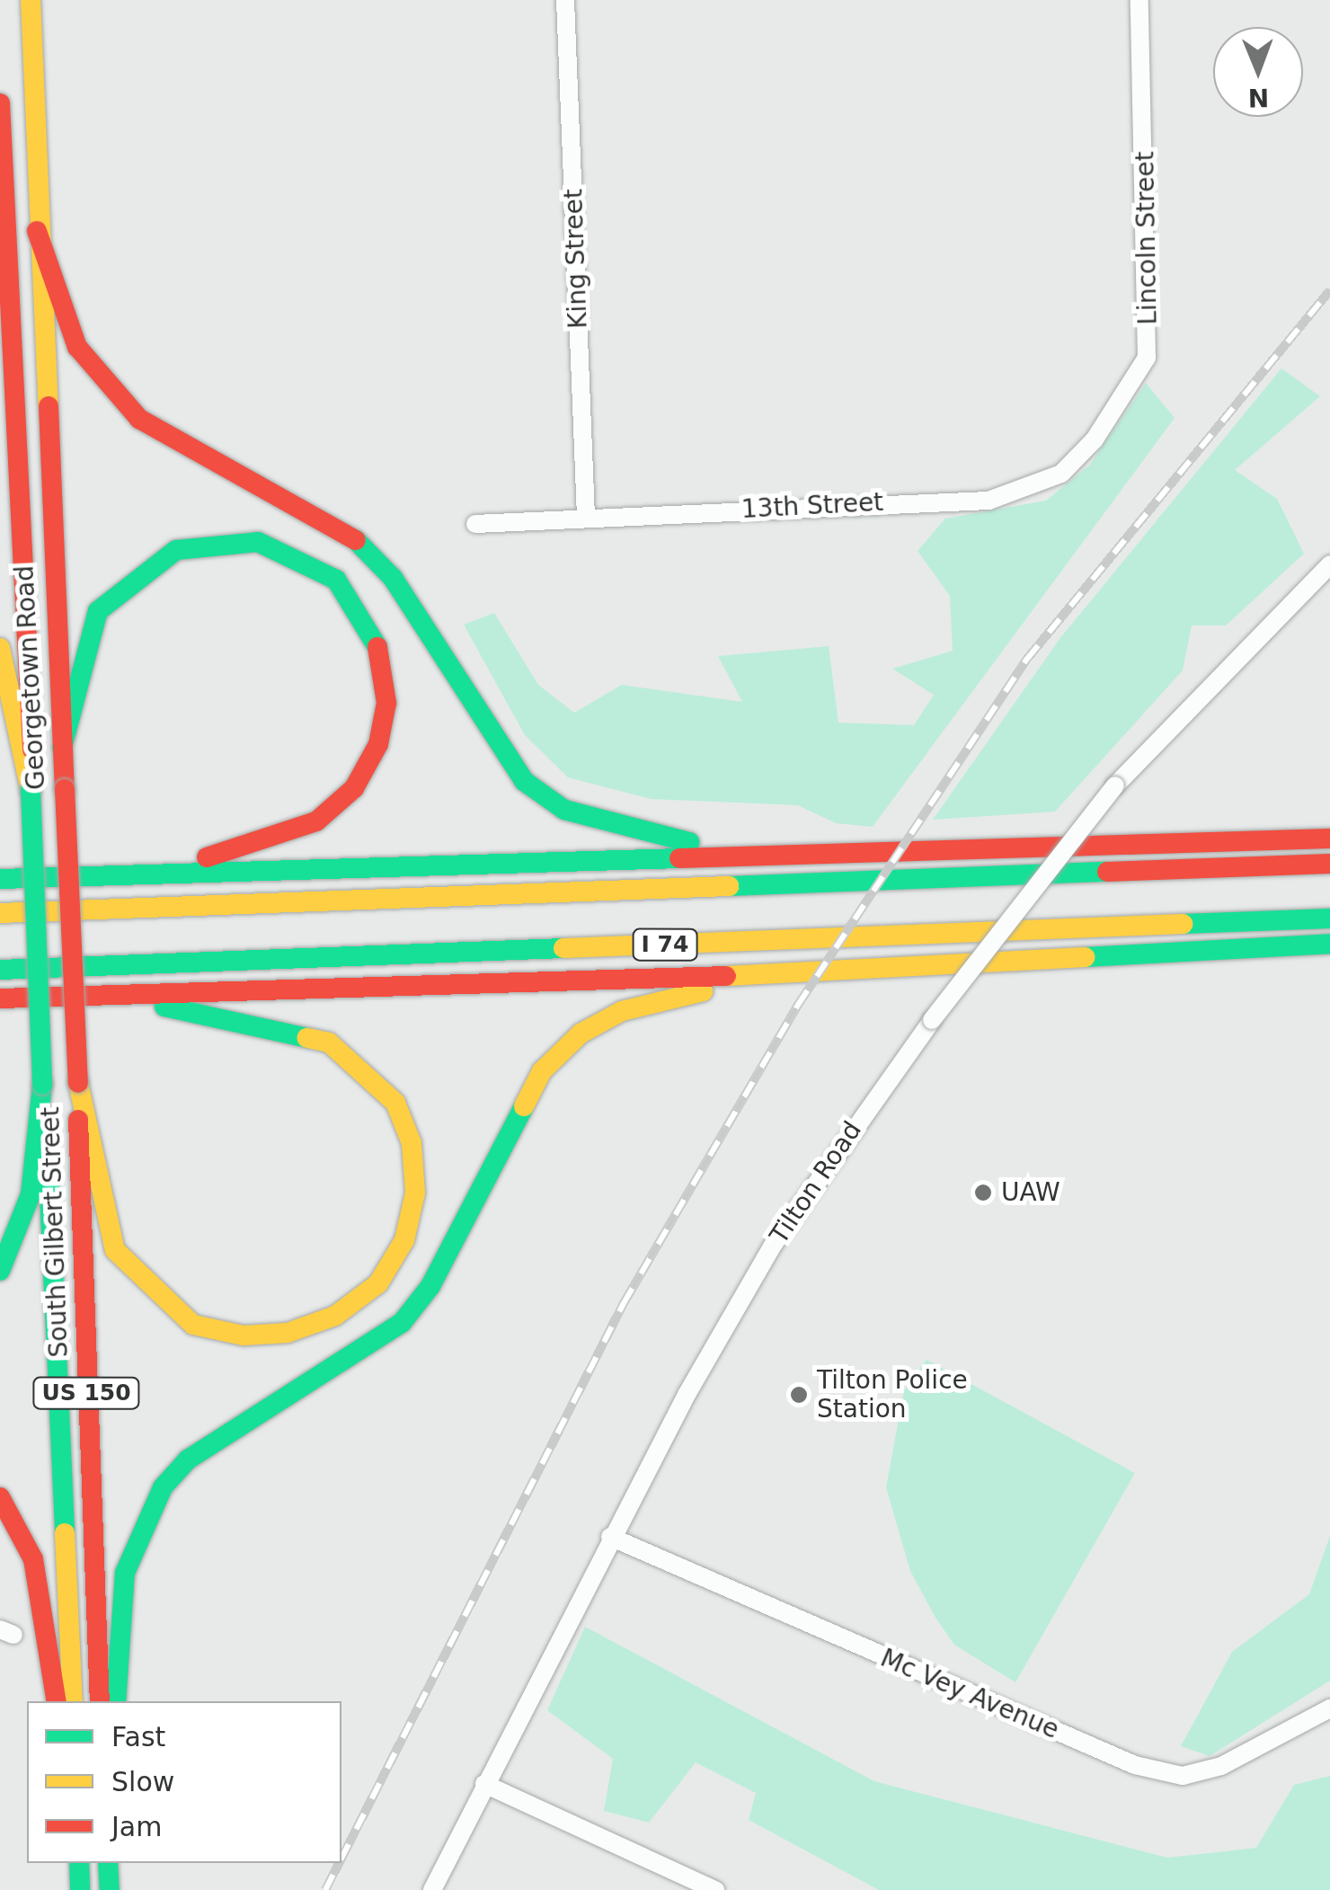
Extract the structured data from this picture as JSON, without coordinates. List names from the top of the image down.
{
  "streets": {
    "main road": [
      "Georgetown Road",
      "I 74",
      "South Gilbert Street",
      "US 150"
    ],
    "street": [
      "Lincoln Street",
      "King Street",
      "13th Street",
      "Tilton Road",
      "Mc Vey Avenue"
    ]
  },
  "crossings": [
    ["Lincoln Street", "13th Street"],
    ["King Street", "13th Street"],
    ["Georgetown Road", "South Gilbert Street"],
    ["Tilton Road", "Mc Vey Avenue"]
  ],
  "places": ["UAW", "Tilton Police Station"],
  "legend": ["Fast", "Slow", "Jam"],
  "north": "bottom"
}
